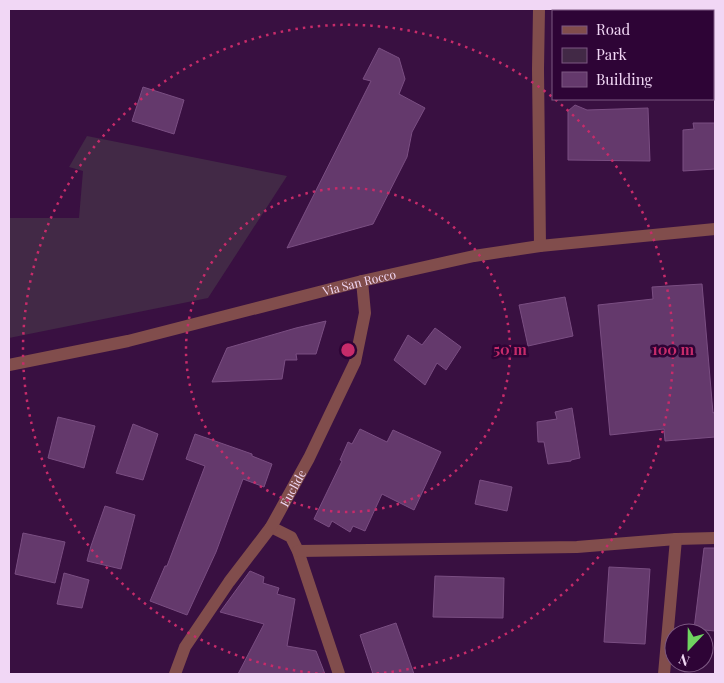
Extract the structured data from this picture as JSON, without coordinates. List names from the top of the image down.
{
  "streets": {
    "street": ["Via San Rocco", "Euclide"]
  },
  "crossings": [
    ["Via San Rocco", "Euclide"]
  ],
  "legend": ["Road", "Park", "Building"],
  "north": "bottom",
  "rings": ["50 m", "100 m"]
}
